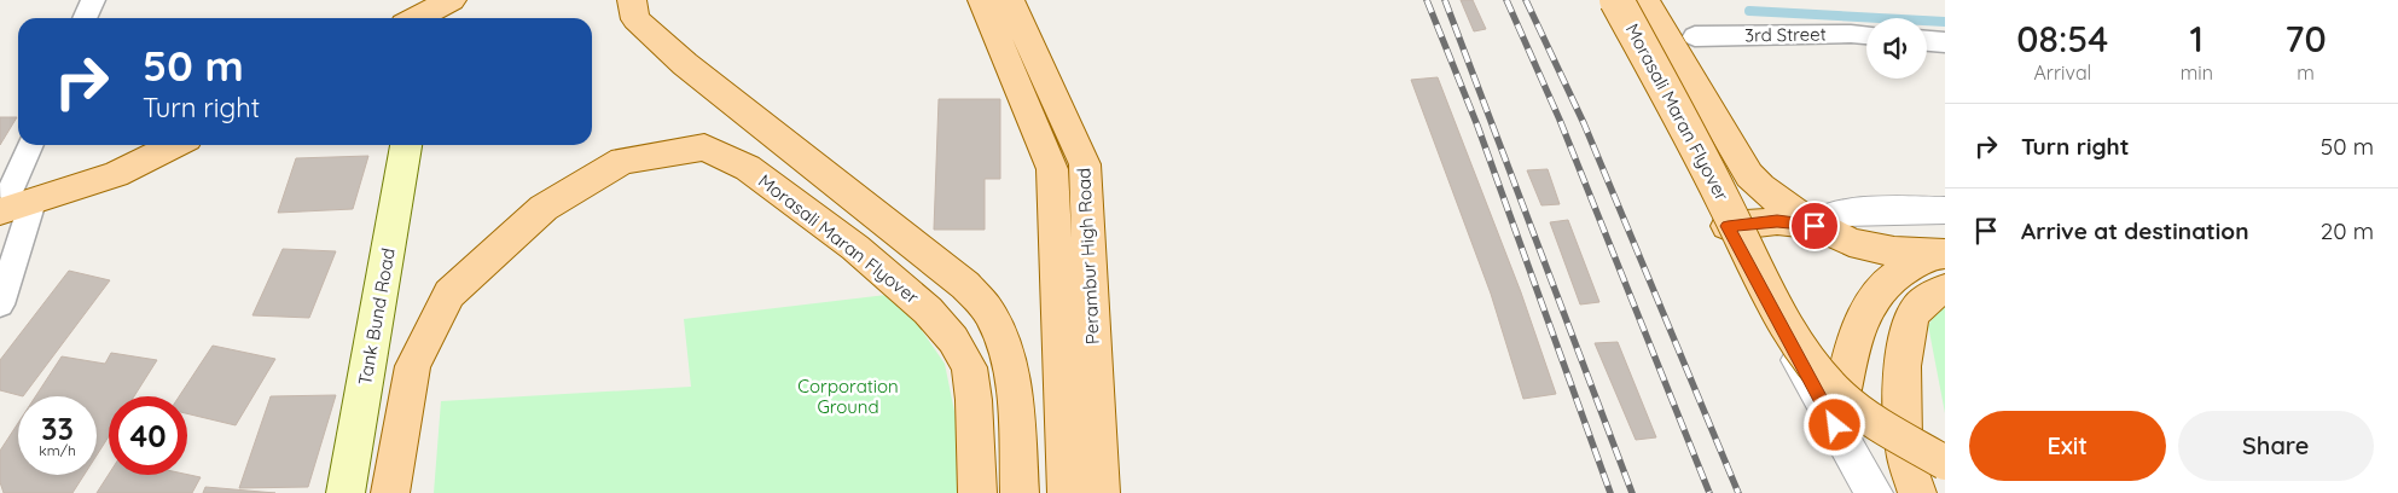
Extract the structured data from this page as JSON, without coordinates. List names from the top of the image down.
{
  "streets": {
    "main road": ["Morasali Maran Flyover", "Perambur High Road", "Tank Bund Road"],
    "street": ["3rd Street"]
  },
  "parks": ["Corporation Ground"],
  "page": {
    "eta": [
      "08:54",
      "Arrival",
      "1",
      "min",
      "70",
      "m"
    ],
    "turn": ["50 m", "Turn right"],
    "list": [
      {
        "name": "Turn right",
        "value": "50 m"
      },
      {
        "name": "Arrive at destination",
        "value": "20 m"
      }
    ],
    "speed": "33 km/h",
    "limit": "40",
    "buttons": ["Exit", "Share"]
  }
}
